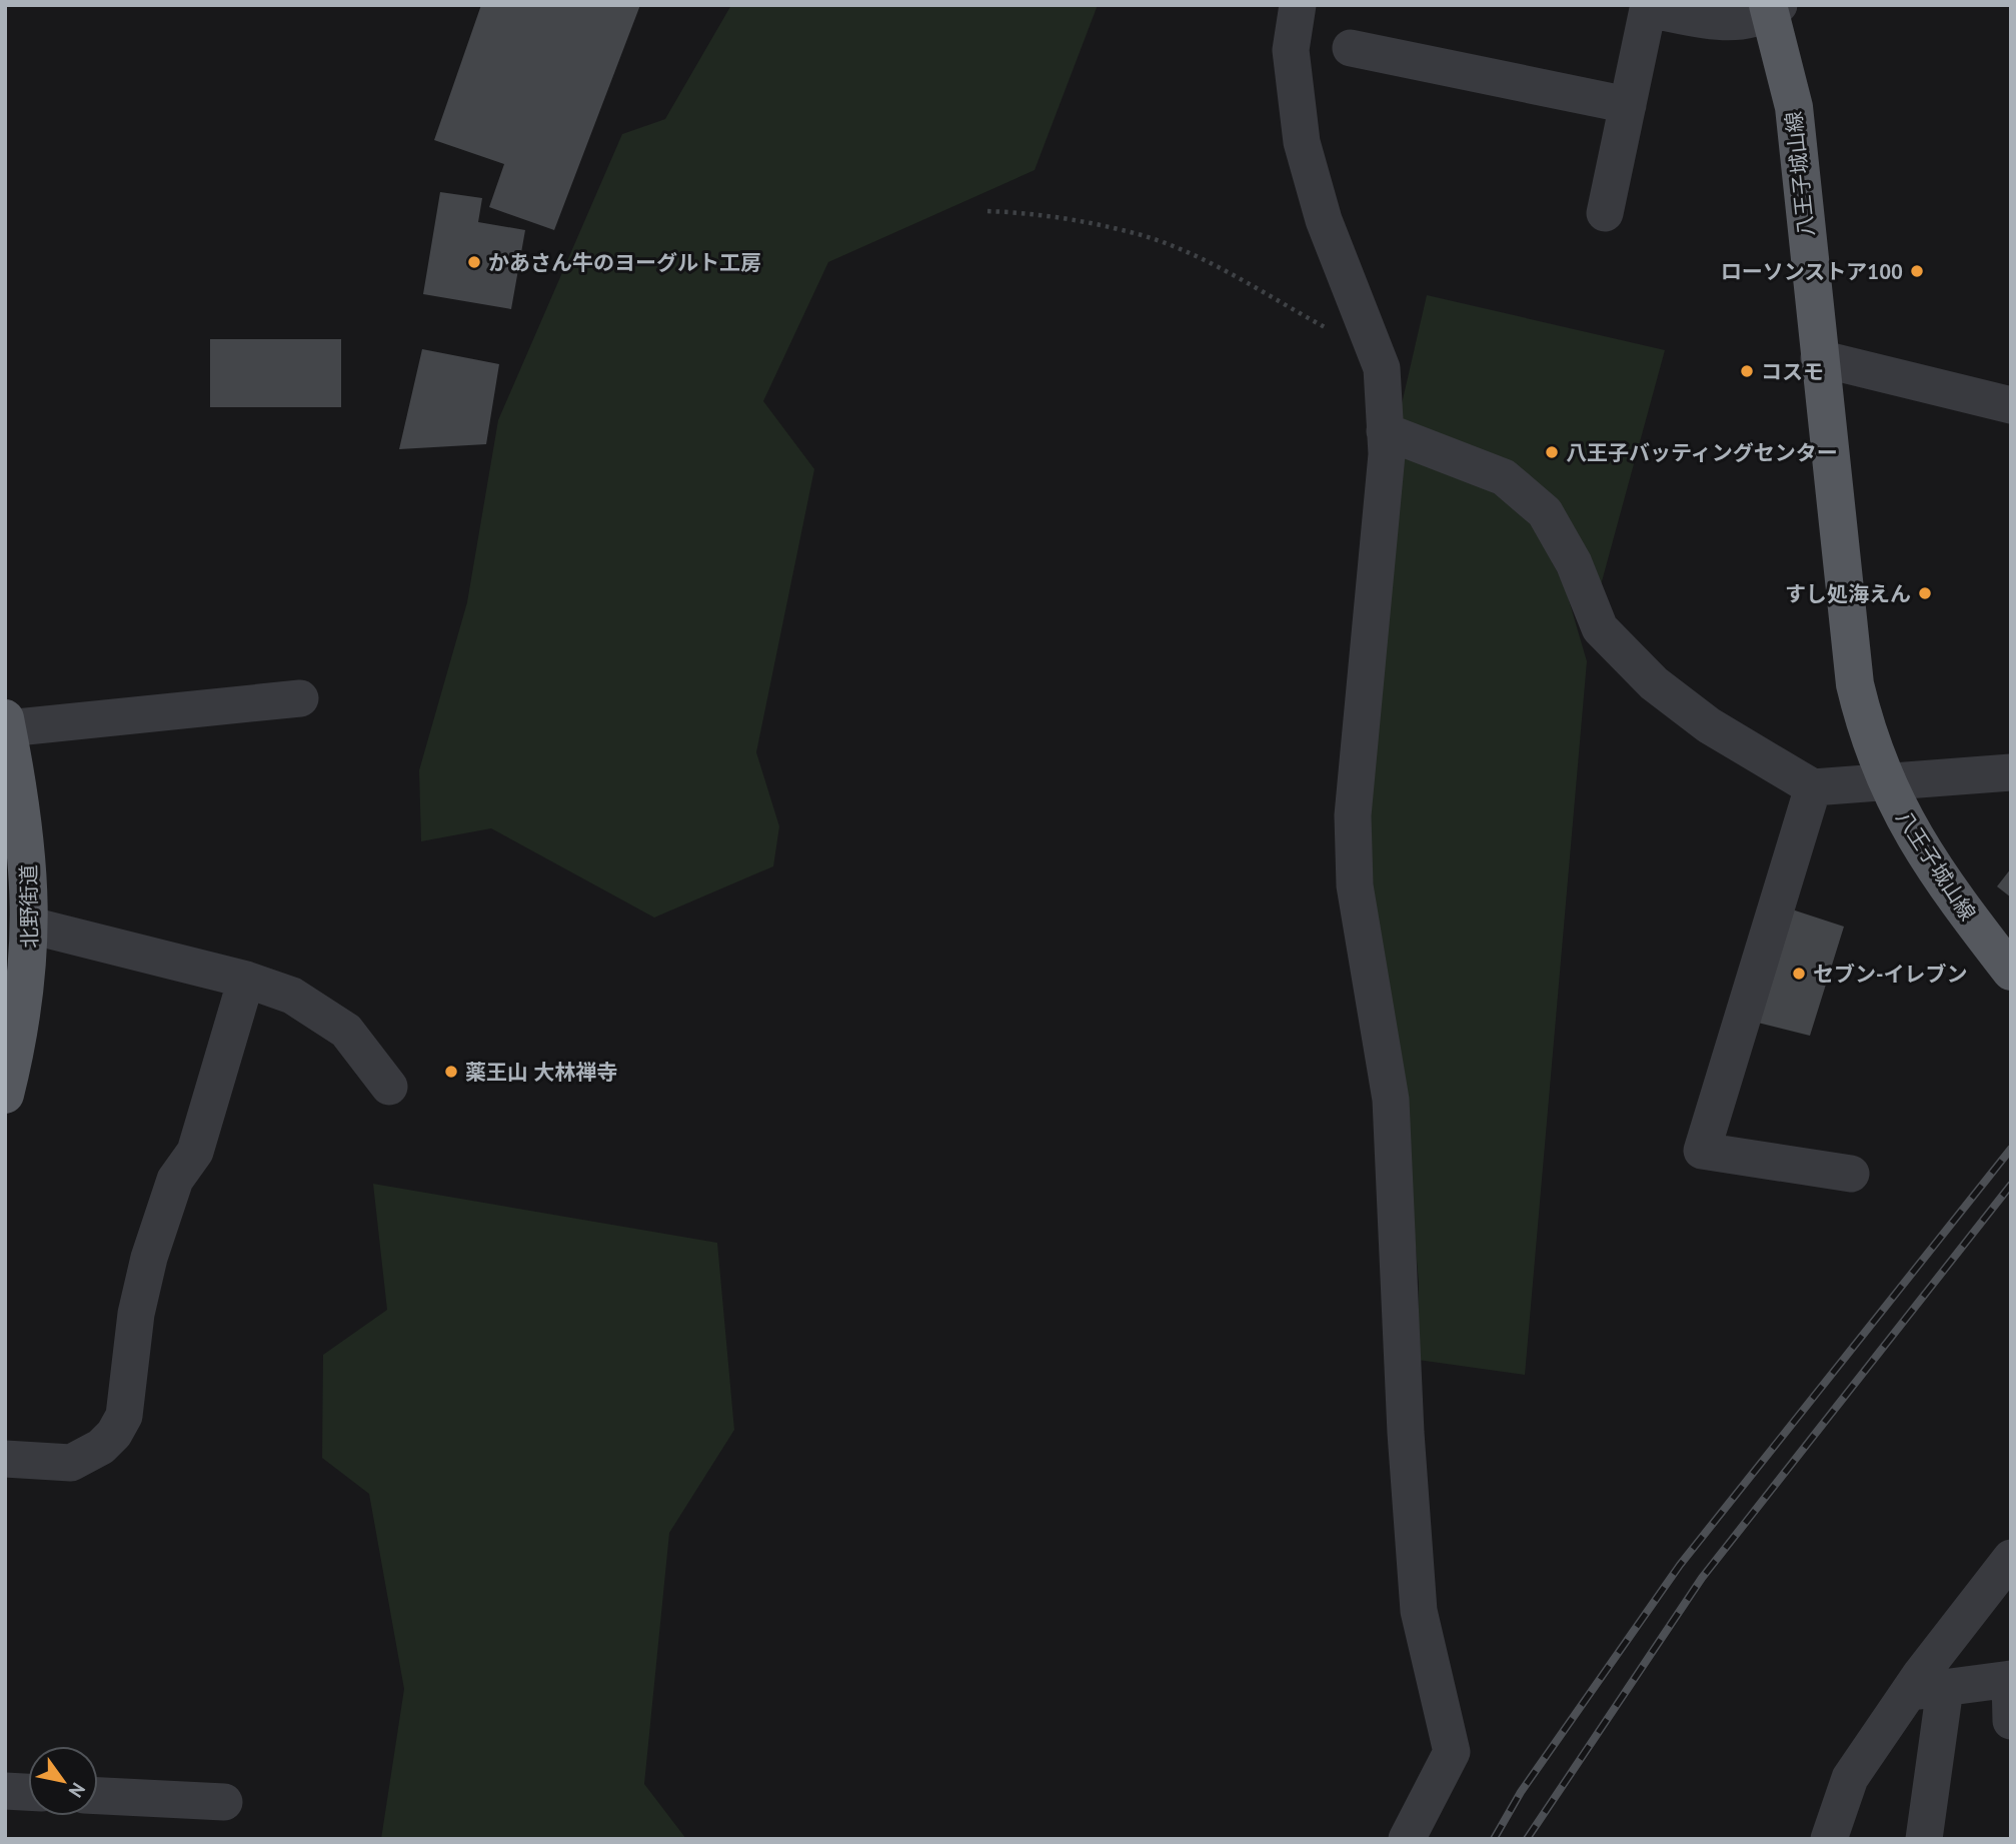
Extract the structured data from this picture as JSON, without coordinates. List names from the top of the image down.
{
  "streets": {
    "main road": ["八王子城山線", "北野街道"]
  },
  "places": [
    "かあさん牛のヨーグルト工房",
    "ローソンストア100",
    "コスモ",
    "八王子バッティングセンター",
    "すし処海えん",
    "セブン-イレブン",
    "薬王山 大林禅寺"
  ],
  "north": "bottom right"
}
